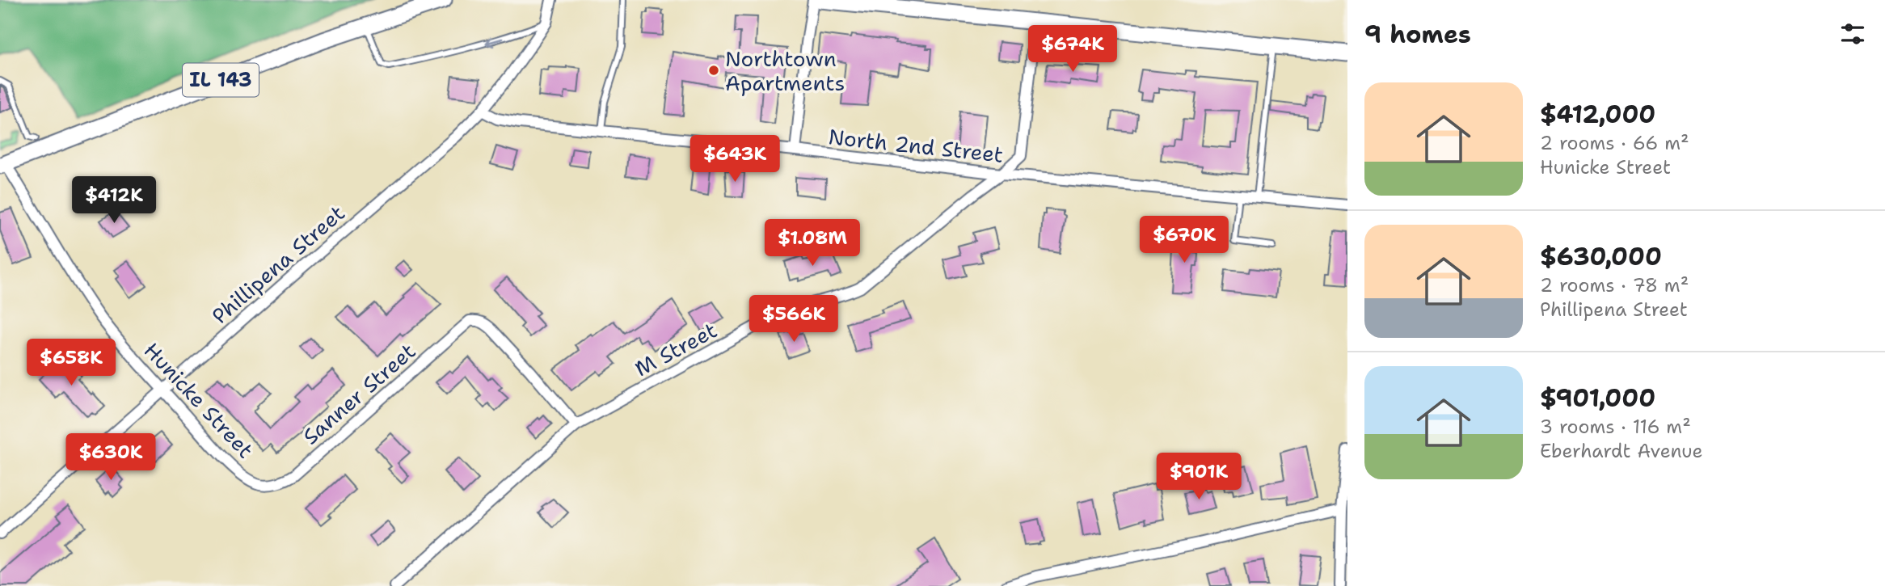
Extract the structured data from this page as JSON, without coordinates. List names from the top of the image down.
{
  "streets": {
    "main road": ["IL 143"],
    "street": [
      "North 2nd Street",
      "Phillipena Street",
      "M Street",
      "Sanner Street",
      "Hunicke Street"
    ]
  },
  "crossings": [
    ["IL 143", "Hunicke Street"],
    ["North 2nd Street", "Phillipena Street"],
    ["North 2nd Street", "M Street"],
    ["Phillipena Street", "Hunicke Street"],
    ["M Street", "Sanner Street"],
    ["Sanner Street", "Hunicke Street"]
  ],
  "places": ["Northtown Apartments"],
  "page": {
    "heading": "9 homes",
    "price": [
      "$674K",
      "$643K",
      "$412K",
      "$670K",
      "$1.08M",
      "$566K",
      "$658K",
      "$630K",
      "$901K"
    ],
    "list": [
      {
        "name": "$412,000",
        "note": "2 rooms · 66 m² · Hunicke Street"
      },
      {
        "name": "$630,000",
        "note": "2 rooms · 78 m² · Phillipena Street"
      },
      {
        "name": "$901,000",
        "note": "3 rooms · 116 m² · Eberhardt Avenue"
      }
    ]
  }
}
